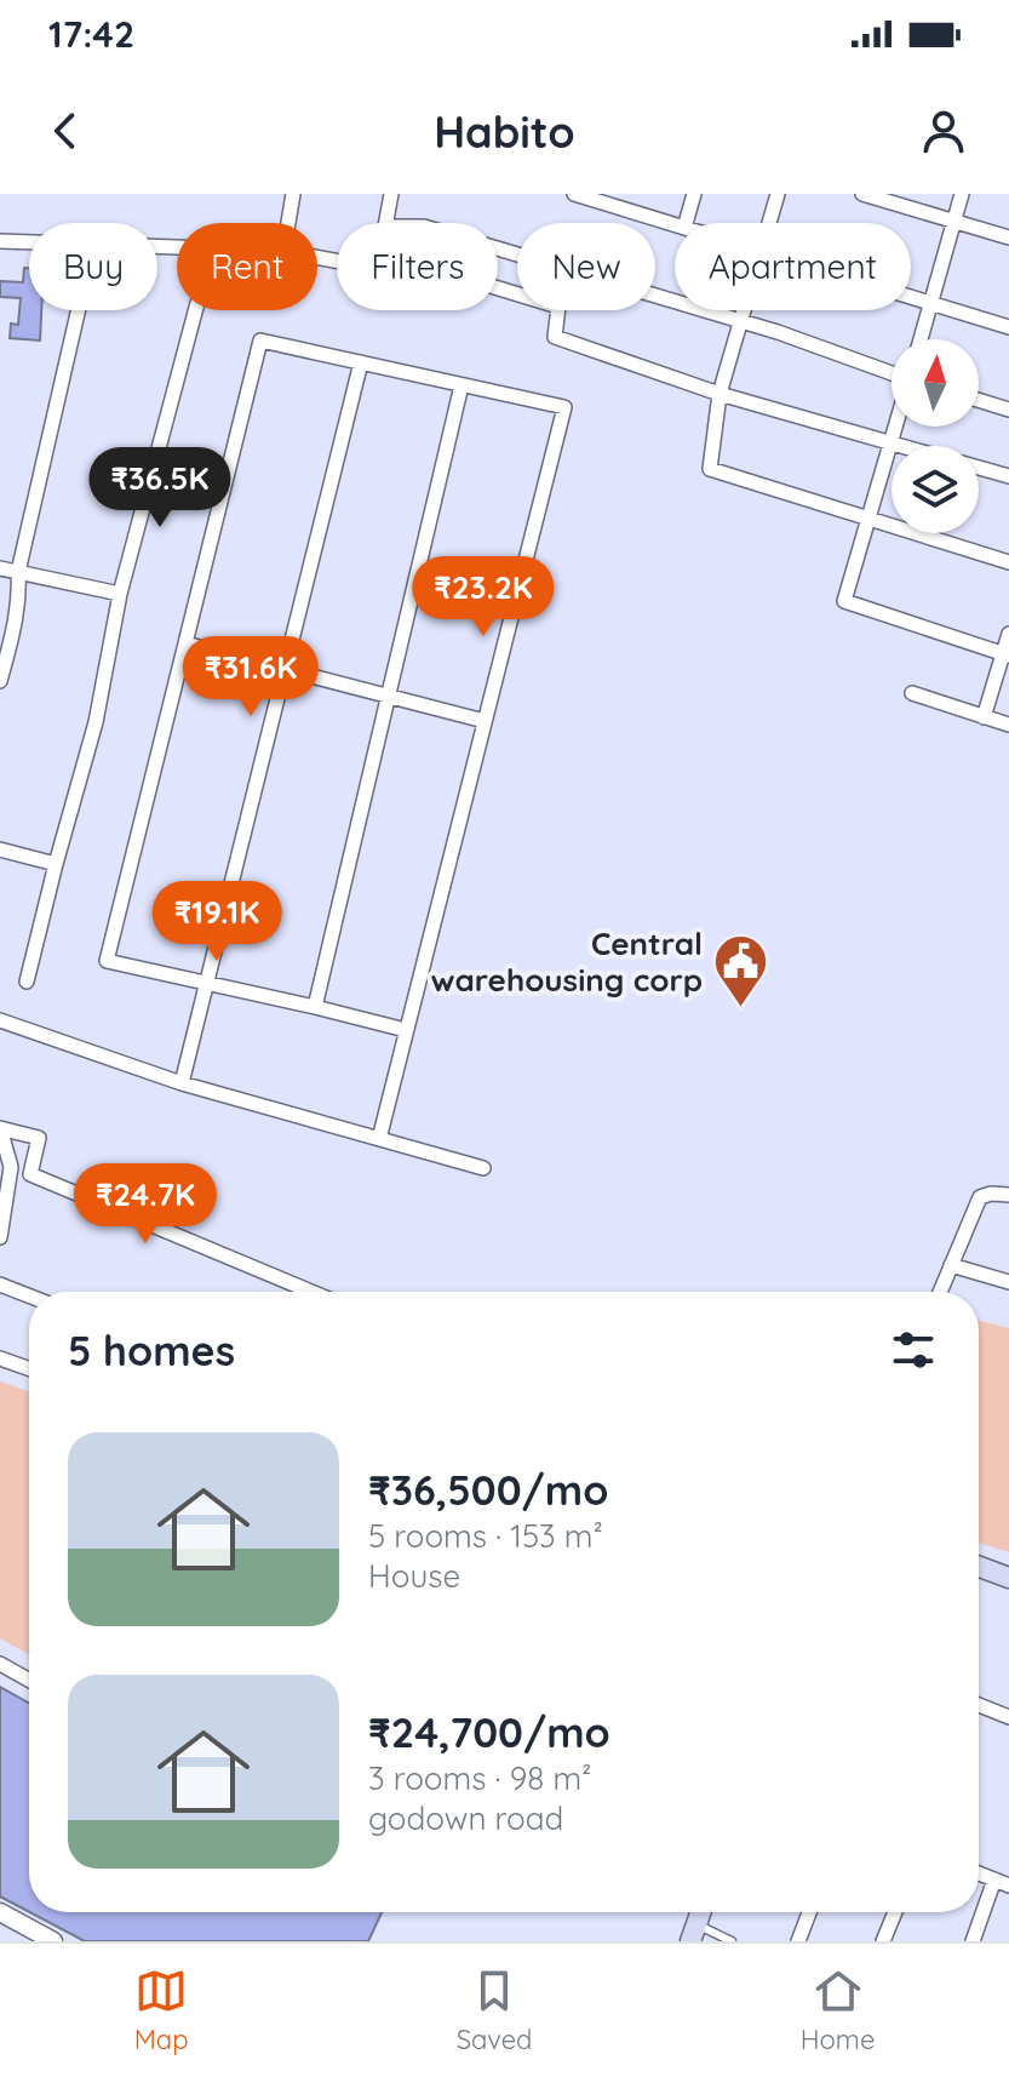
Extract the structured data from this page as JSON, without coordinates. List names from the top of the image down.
{
  "places": {
    "public building": ["Central warehousing corp"]
  },
  "north": "top",
  "page": {
    "status": "17:42",
    "header": "Habito",
    "chip": [
      "Buy",
      "Rent",
      "Filters",
      "New",
      "Apartment"
    ],
    "price": [
      "₹36.5K",
      "₹23.2K",
      "₹31.6K",
      "₹19.1K",
      "₹24.7K"
    ],
    "heading": "5 homes",
    "list": [
      {
        "name": "₹36,500/mo",
        "note": "5 rooms · 153 m² · House"
      },
      {
        "name": "₹24,700/mo",
        "note": "3 rooms · 98 m² · godown road"
      }
    ],
    "tabs": ["Map", "Saved", "Home"]
  }
}
